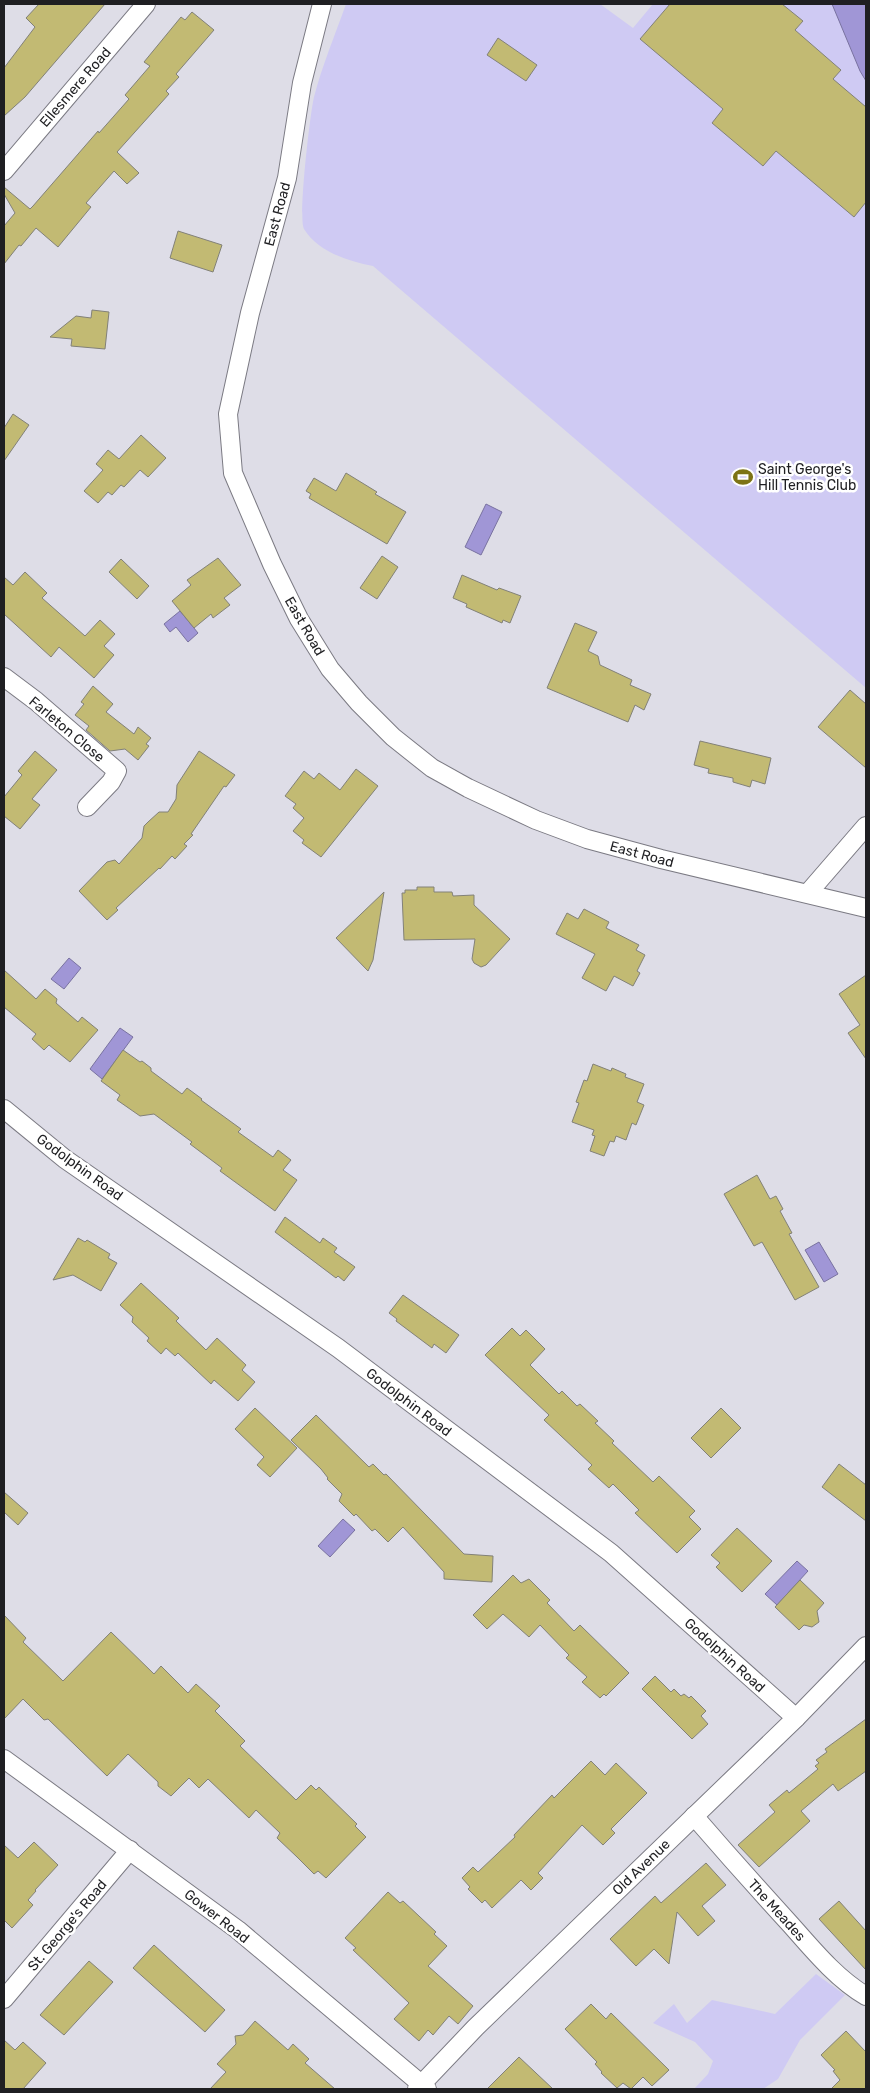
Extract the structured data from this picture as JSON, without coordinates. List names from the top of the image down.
{
  "streets": {
    "street": [
      "Ellesmere Road",
      "East Road",
      "Farleton Close",
      "Godolphin Road",
      "Old Avenue",
      "The Meades",
      "Gower Road",
      "St. George's Road"
    ]
  },
  "crossings": [
    ["Godolphin Road", "Old Avenue"],
    ["Old Avenue", "The Meades"],
    ["Old Avenue", "Gower Road"],
    ["Gower Road", "St. George's Road"]
  ],
  "places": {
    "sports": ["Saint George's Hill Tennis Club"]
  }
}
